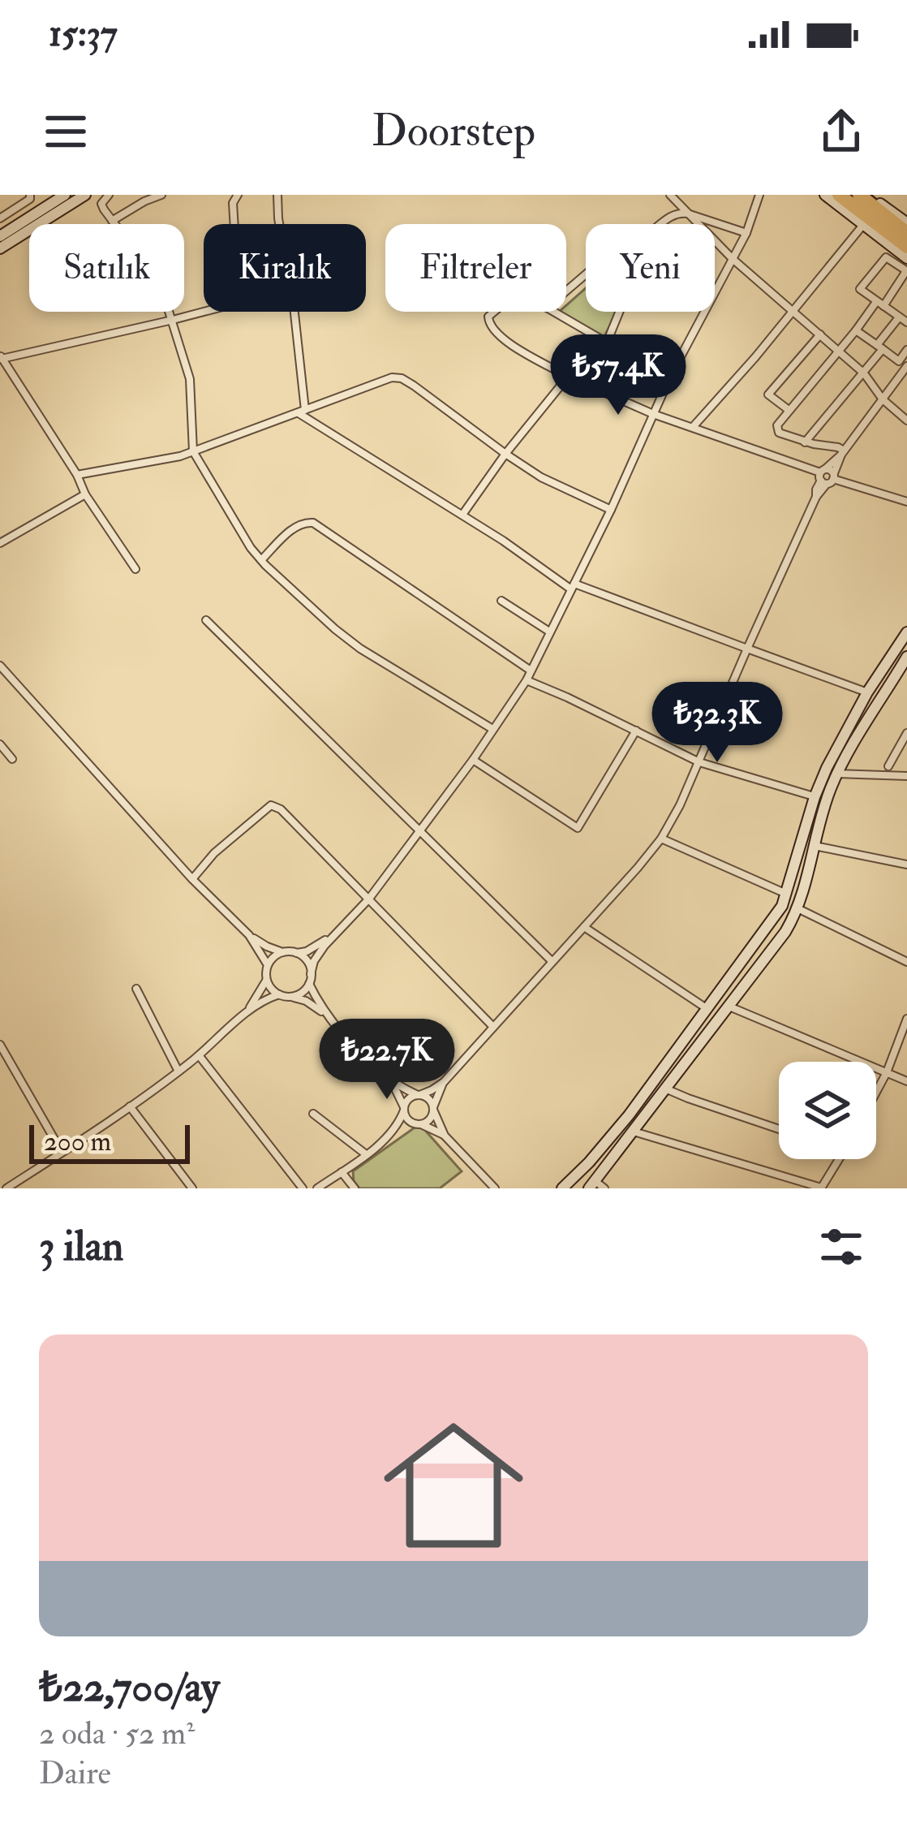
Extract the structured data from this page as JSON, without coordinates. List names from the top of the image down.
{
  "scale_bar": "200 m",
  "page": {
    "status": "15:37",
    "header": "Doorstep",
    "chip": [
      "Satılık",
      "Kiralık",
      "Filtreler",
      "Yeni"
    ],
    "price": ["₺57.4K", "₺32.3K", "₺22.7K"],
    "scale": "200 m",
    "heading": "3 ilan",
    "list": [
      {
        "name": "₺22,700/ay",
        "note": "2 oda · 52 m² · Daire"
      }
    ]
  }
}
